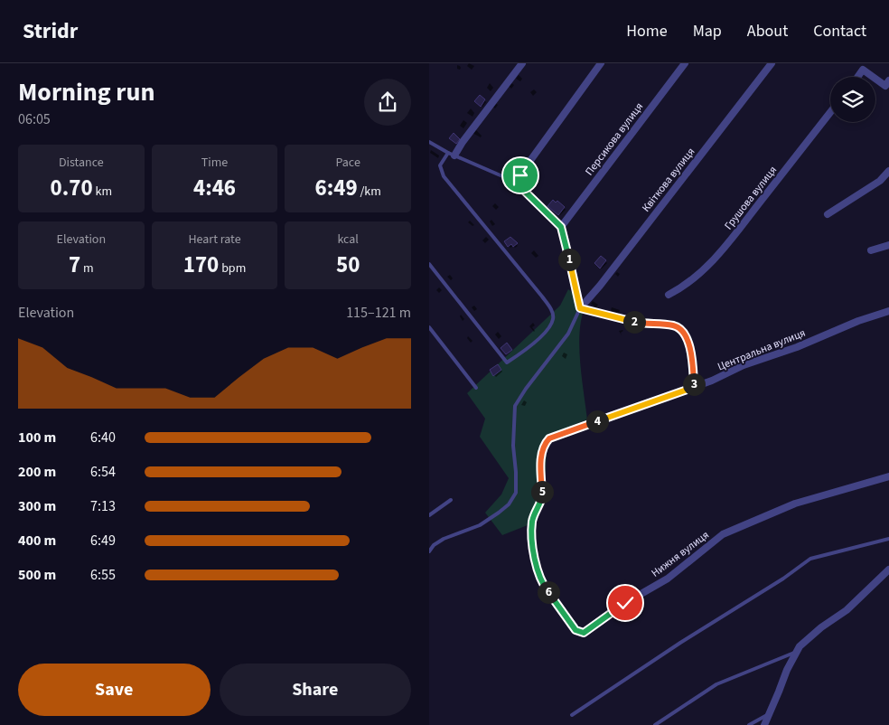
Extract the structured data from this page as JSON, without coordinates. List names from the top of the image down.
{
  "streets": {
    "street": [
      "Персикова вулиця",
      "Квіткова вулиця",
      "Грушова вулиця",
      "Центральна вулиця",
      "Нижня вулиця"
    ]
  },
  "crossings": [
    ["Центральна вулиця", "Нижня вулиця"]
  ],
  "page": {
    "header": "Stridr",
    "nav": [
      "Home",
      "Map",
      "About",
      "Contact"
    ],
    "heading": ["Morning run", "06:05"],
    "stats": [
      ["Distance", "0.70 km"],
      ["Time", "4:46"],
      ["Pace", "6:49 /km"],
      ["Elevation", "7 m"],
      ["Heart rate", "170 bpm"],
      ["kcal", "50"]
    ],
    "pins": [
      "1",
      "2",
      "3",
      "4",
      "5",
      "6"
    ],
    "chart": ["Elevation", "115–121 m"],
    "list": [
      {
        "name": "100 m",
        "note": "6:40"
      },
      {
        "name": "200 m",
        "note": "6:54"
      },
      {
        "name": "300 m",
        "note": "7:13"
      },
      {
        "name": "400 m",
        "note": "6:49"
      },
      {
        "name": "500 m",
        "note": "6:55"
      }
    ],
    "buttons": ["Save", "Share"]
  }
}
